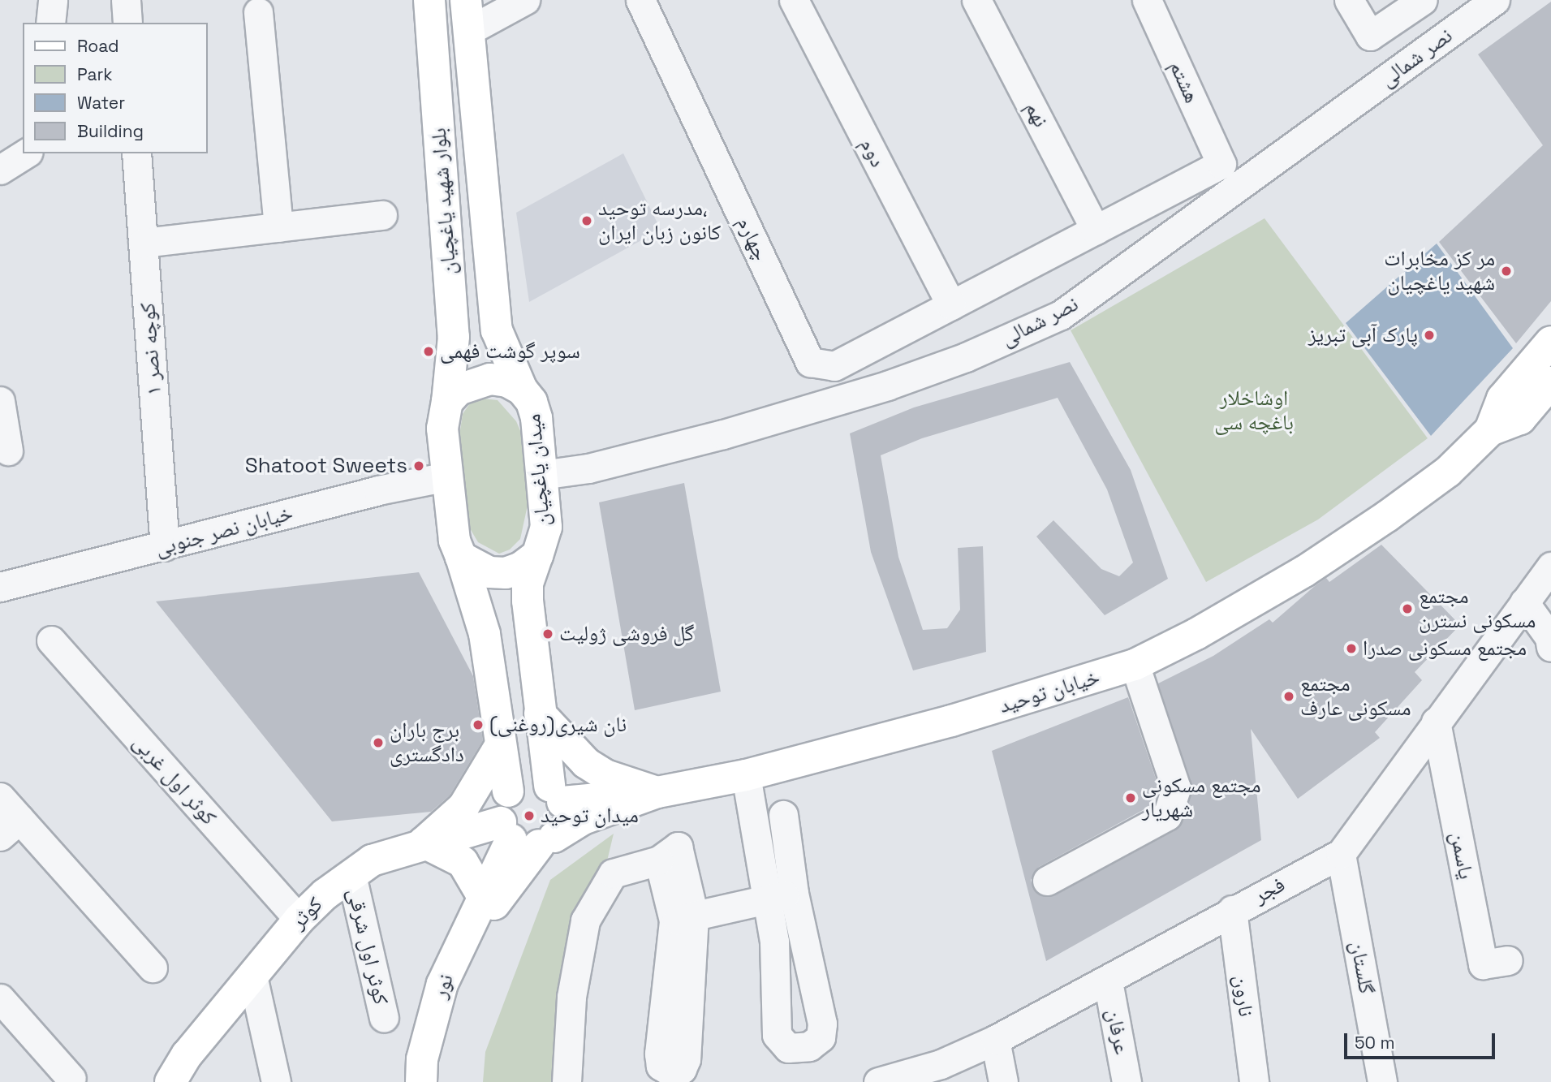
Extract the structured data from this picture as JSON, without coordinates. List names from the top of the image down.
{
  "streets": {
    "main road": [
      "بلوار شهید یاغچیان",
      "میدان یاغچیان",
      "خیابان توحید",
      "کوثر",
      "نور"
    ],
    "street": [
      "نصر شمالی",
      "هشتم",
      "نهم",
      "دوم",
      "چهارم",
      "کوچه نصر ۱",
      "خیابان نصر جنوبی",
      "کوثر اول غربی",
      "یاسمن",
      "فجر",
      "کوثر اول شرقی",
      "گلستان",
      "نارون",
      "عرفان"
    ]
  },
  "crossings": [
    ["نصر شمالی", "میدان یاغچیان"],
    ["هشتم", "نهم"],
    ["دوم", "چهارم"],
    ["بلوار شهید یاغچیان", "میدان یاغچیان"],
    ["کوچه نصر ۱", "خیابان نصر جنوبی"],
    ["خیابان توحید", "کوثر"],
    ["کوثر اول غربی", "کوثر"],
    ["یاسمن", "فجر"],
    ["فجر", "گلستان"],
    ["فجر", "نارون"],
    ["فجر", "عرفان"],
    ["کوثر", "کوثر اول شرقی"]
  ],
  "parks": ["اوشاخلار باغچه سی"],
  "places": [
    "مدرسه توحید، کانون زبان ایران",
    "مر کز مخابرات شهید یاغچیان",
    "پارک آبی تبریز",
    "سوپر گوشت فهمی",
    "Shatoot Sweets",
    "مجتمع مسکونی نسترن",
    "گل فروشی ژولیت",
    "مجتمع مسکونی صدرا",
    "مجتمع مسکونی عارف",
    "نان شیری(روغنی)",
    "برج باران دادگستری",
    "مجتمع مسکونی شهریار",
    "میدان توحید"
  ],
  "legend": [
    "Road",
    "Park",
    "Water",
    "Building"
  ],
  "scale_bar": "50 m"
}
